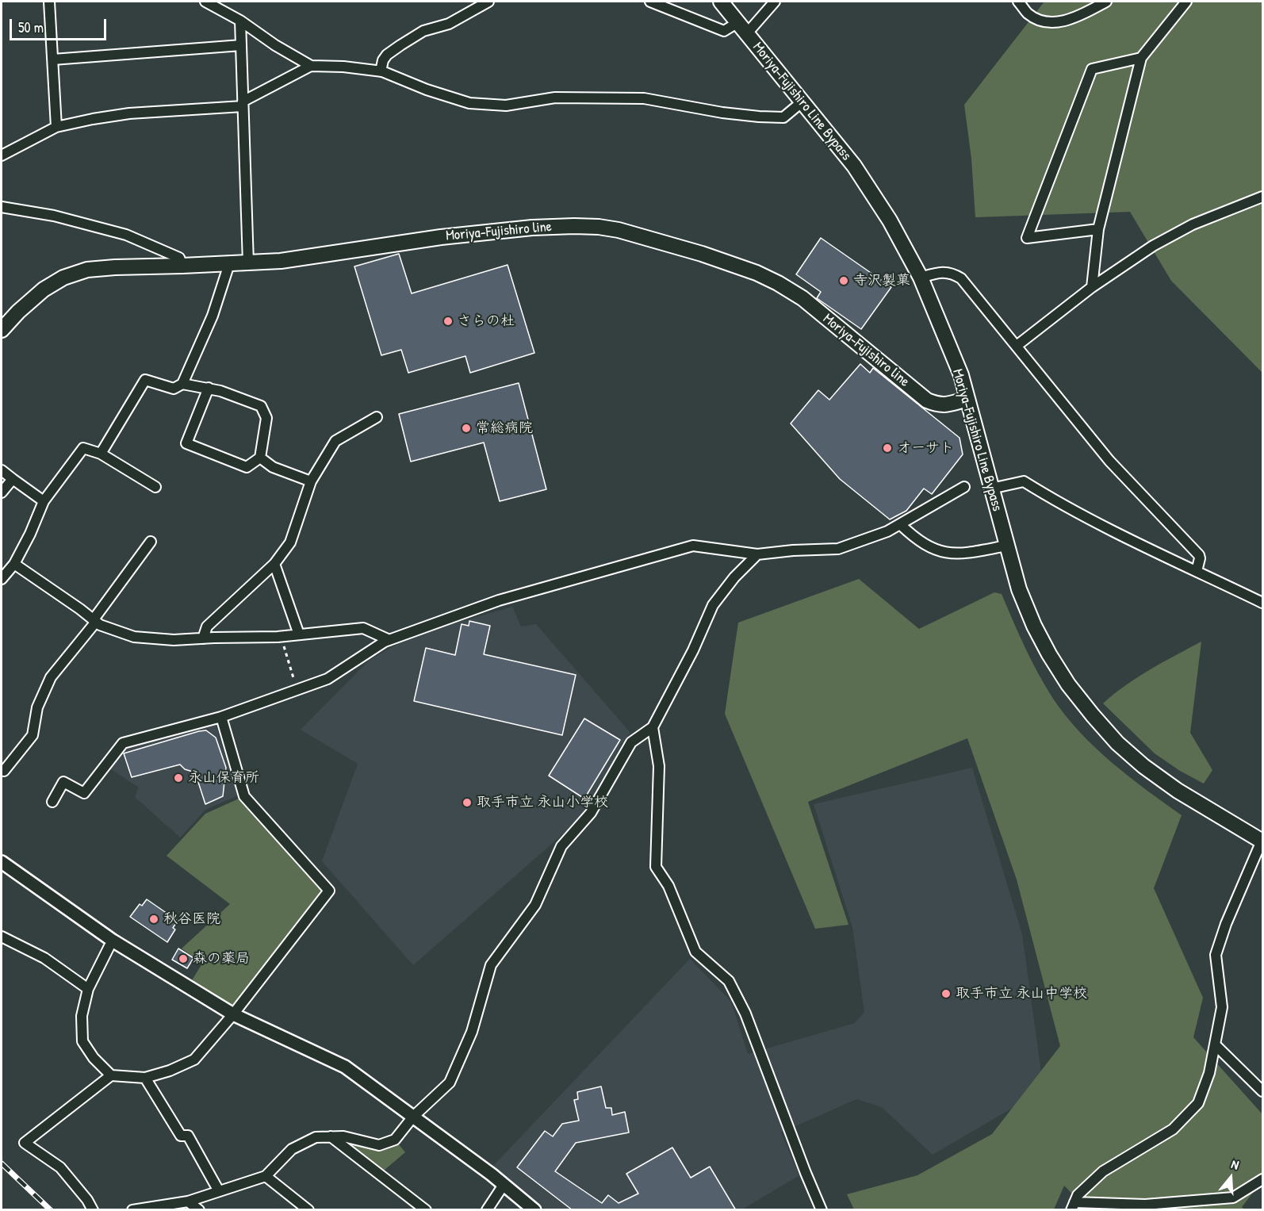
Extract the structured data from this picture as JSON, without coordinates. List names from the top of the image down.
{
  "streets": {
    "main road": ["Moriya-Fujishiro Line Bypass", "Moriya-Fujishiro line"]
  },
  "crossings": [
    ["Moriya-Fujishiro Line Bypass", "Moriya-Fujishiro line"]
  ],
  "places": [
    "寺沢製菓",
    "さらの杜",
    "常総病院",
    "オーサト",
    "永山保育所",
    "取手市立 永山小学校",
    "秋谷医院",
    "森の薬局",
    "取手市立 永山中学校"
  ],
  "scale_bar": "50 m",
  "north": "top"
}
